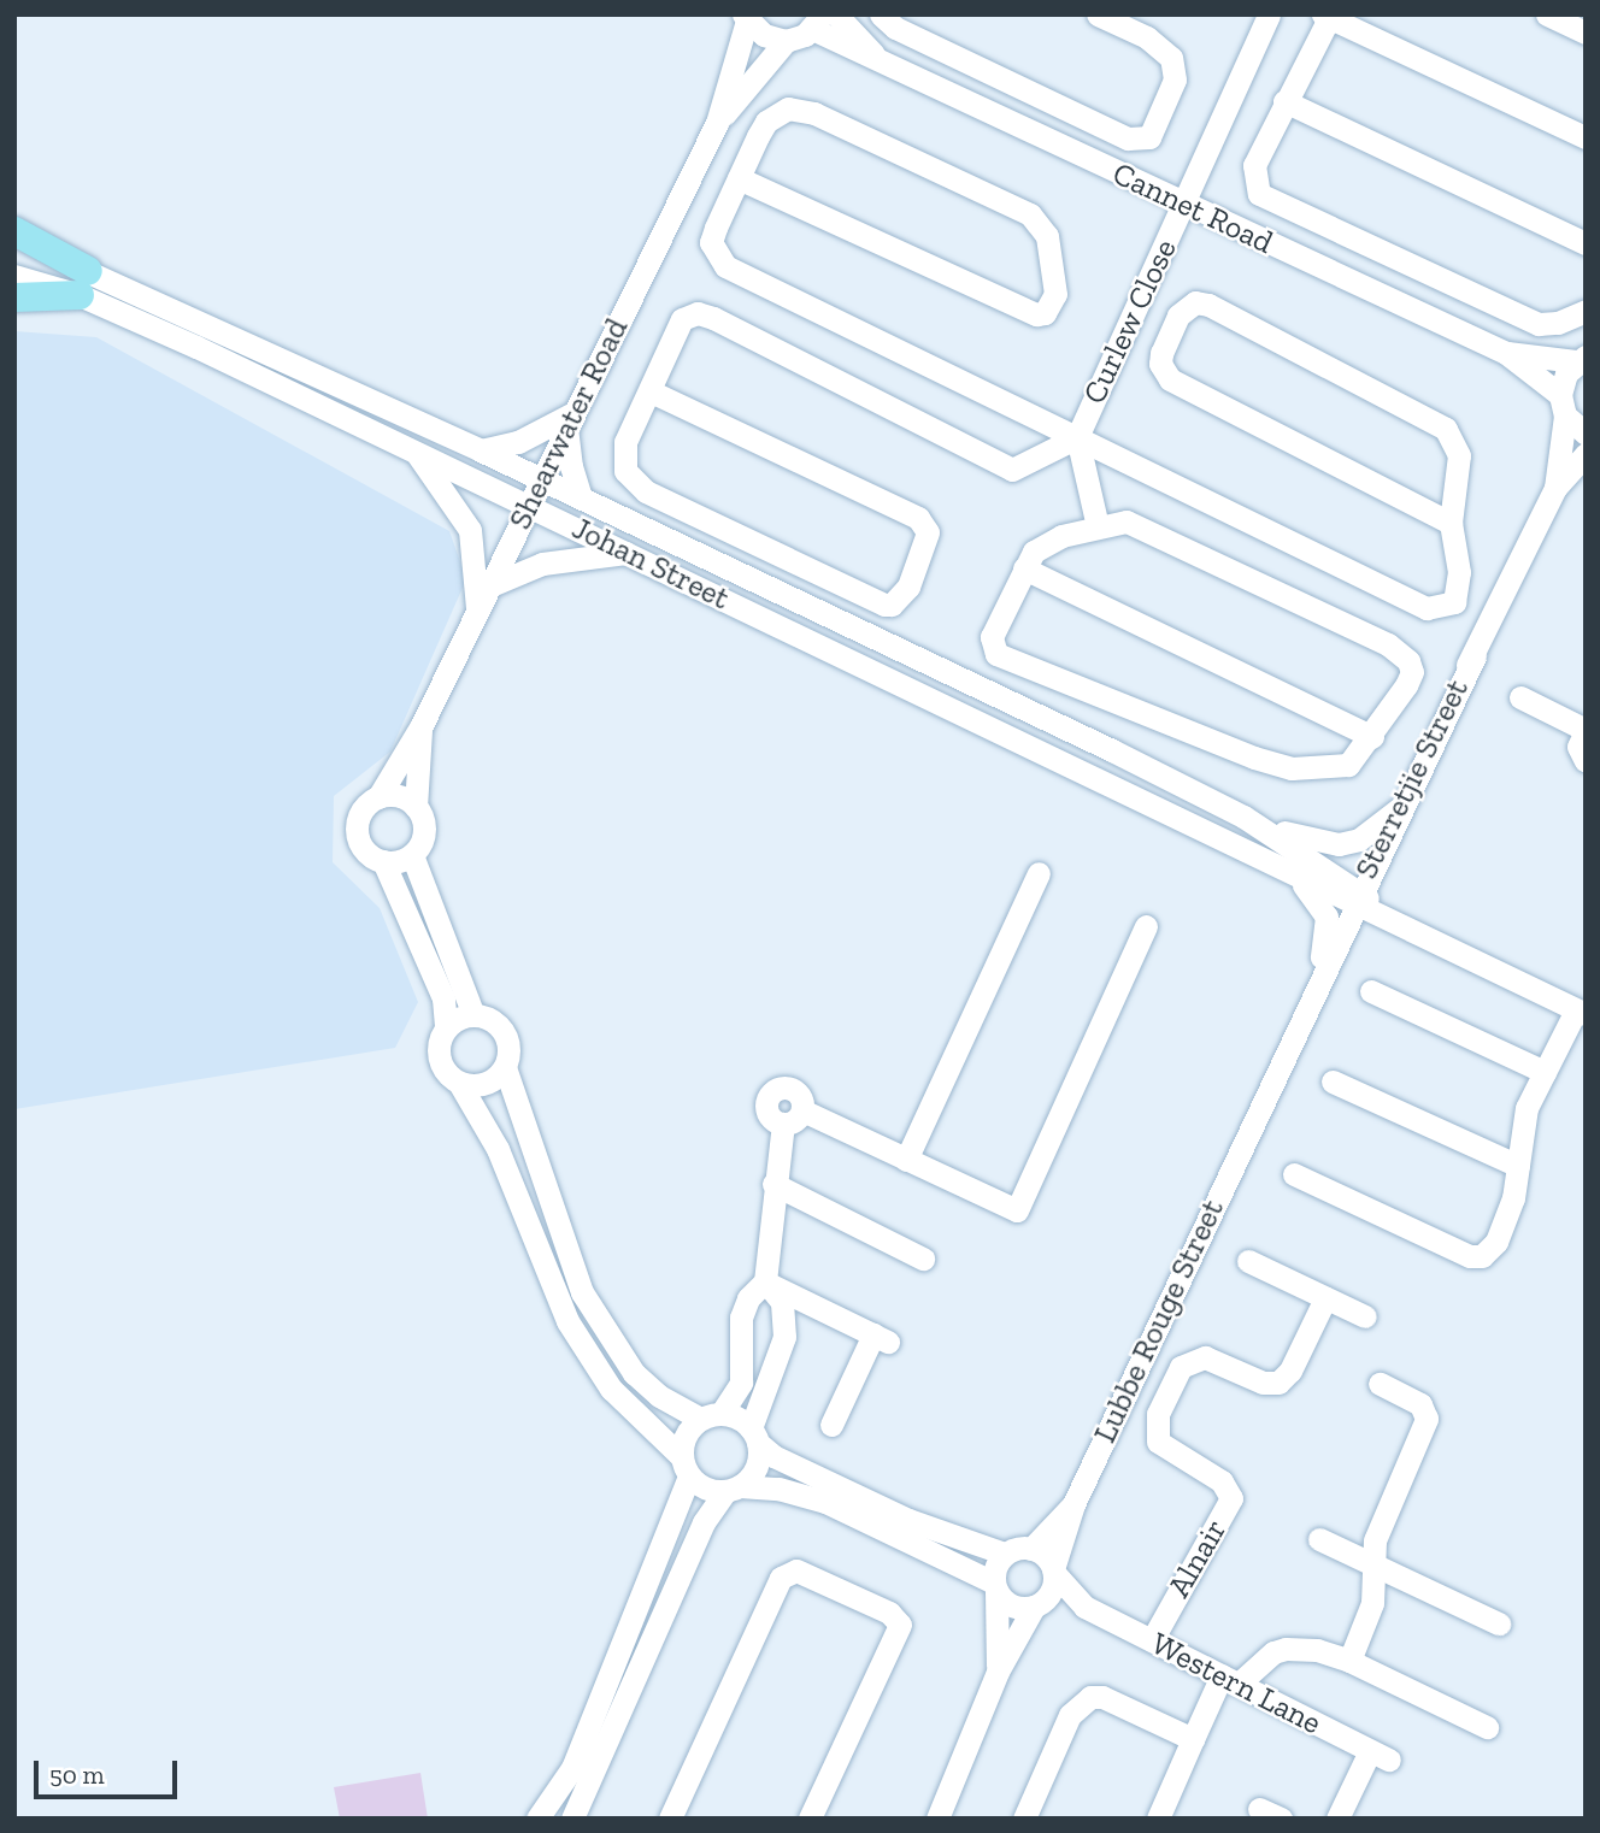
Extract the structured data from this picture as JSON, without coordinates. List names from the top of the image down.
{
  "streets": {
    "street": [
      "Cannet Road",
      "Curlew Close",
      "Shearwater Road",
      "Johan Street",
      "Sterretjie Street",
      "Lubbe Rouge Street",
      "Alnair",
      "Western Lane"
    ]
  },
  "crossings": [
    ["Cannet Road", "Curlew Close"],
    ["Cannet Road", "Sterretjie Street"],
    ["Shearwater Road", "Johan Street"],
    ["Johan Street", "Sterretjie Street"],
    ["Johan Street", "Lubbe Rouge Street"],
    ["Sterretjie Street", "Lubbe Rouge Street"],
    ["Lubbe Rouge Street", "Western Lane"],
    ["Alnair", "Western Lane"]
  ],
  "scale_bar": "50 m"
}
